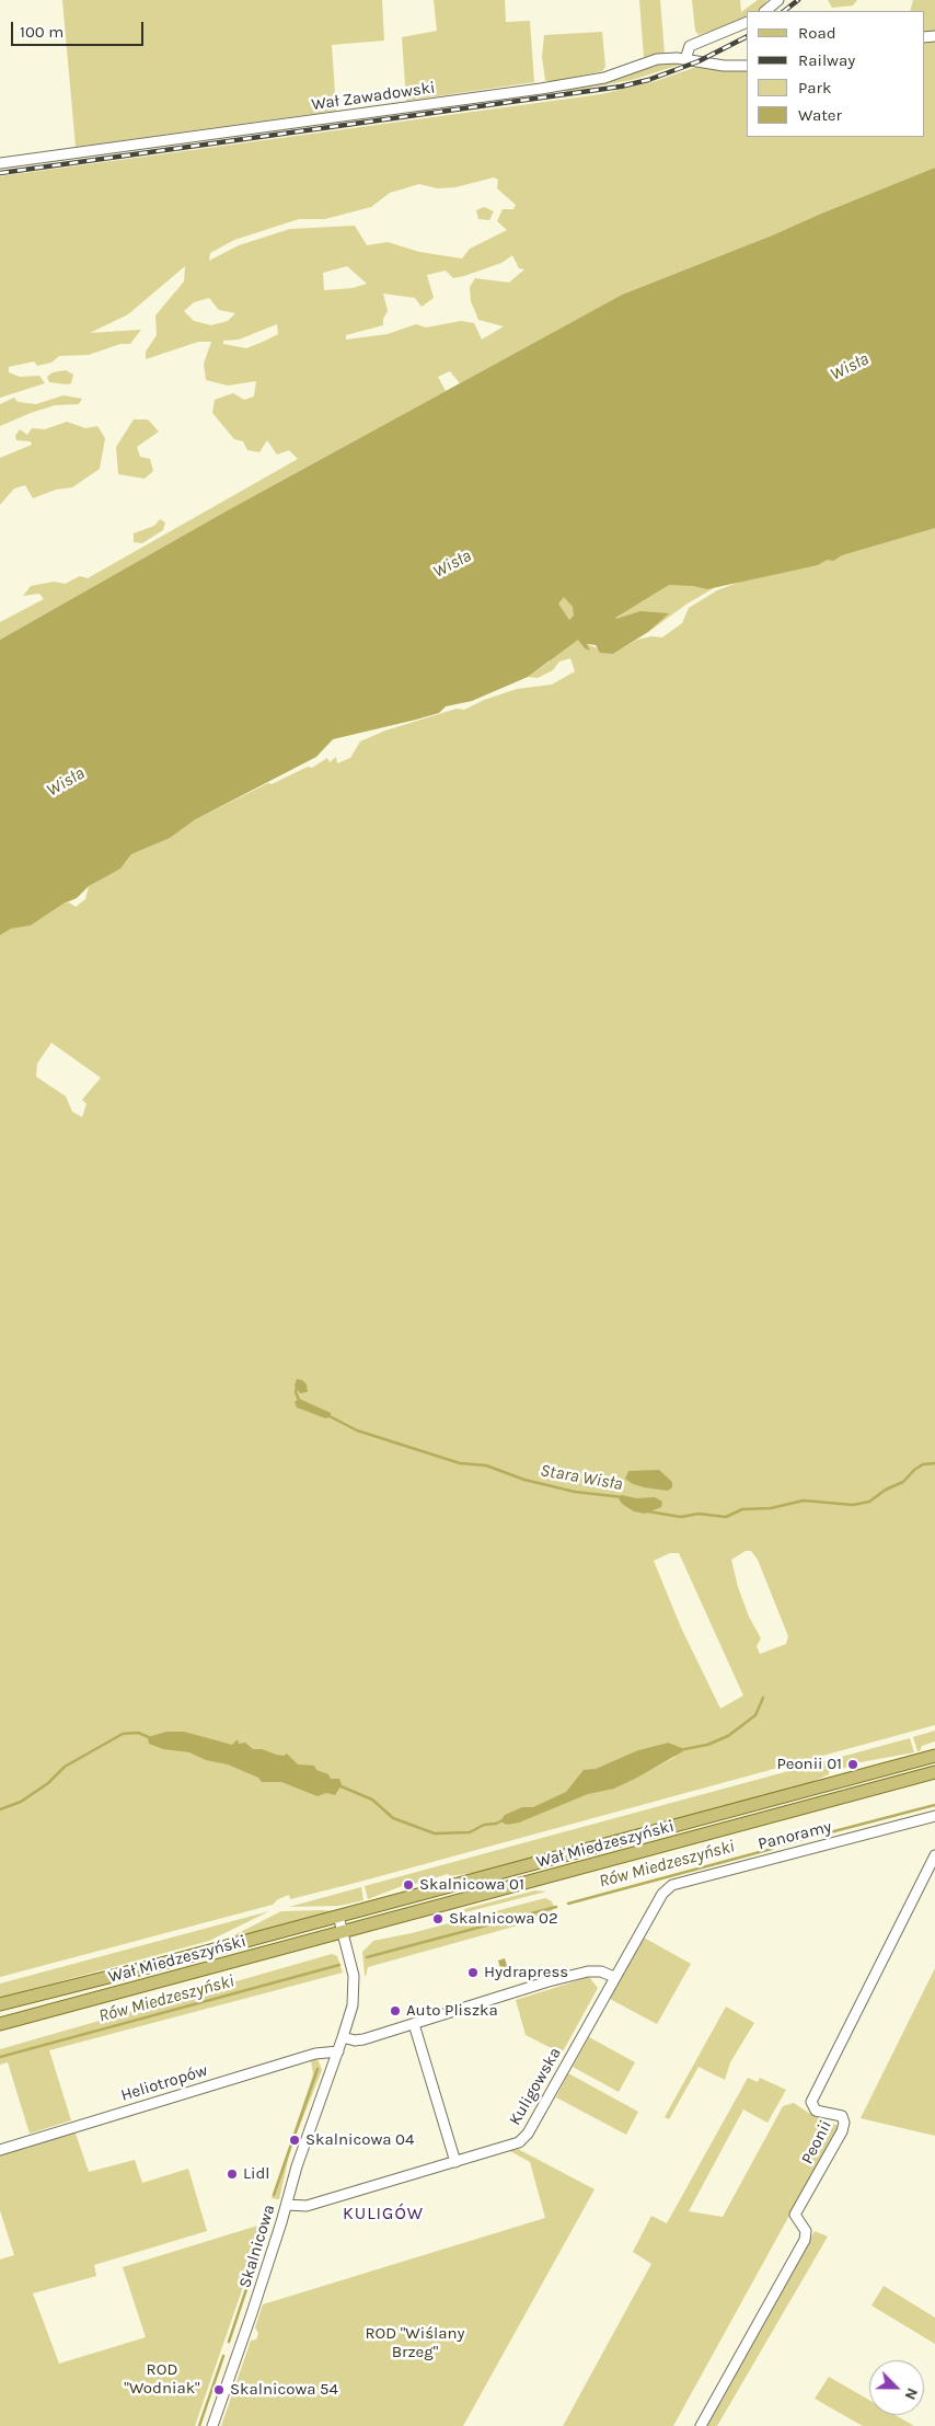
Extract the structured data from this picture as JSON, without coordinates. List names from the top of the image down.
{
  "streets": {
    "main road": ["Wał Miedzeszyński"],
    "street": [
      "Wał Zawadowski",
      "Panoramy",
      "Heliotropów",
      "Kuligowska",
      "Peonii",
      "Skalnicowa"
    ]
  },
  "crossings": [
    ["Panoramy", "Kuligowska"],
    ["Wał Miedzeszyński", "Skalnicowa"],
    ["Heliotropów", "Skalnicowa"],
    ["Kuligowska", "Skalnicowa"]
  ],
  "districts": ["KULIGÓW"],
  "water": ["Wisła", "Stara Wisła", "Rów Miedzeszyński"],
  "parks": ["ROD \"Wiślany Brzeg\"", "ROD \"Wodniak\""],
  "places": [
    "Peonii 01",
    "Skalnicowa 01",
    "Skalnicowa 02",
    "Hydrapress",
    "Auto Pliszka",
    "Skalnicowa 04",
    "Lidl",
    "Skalnicowa 54"
  ],
  "legend": [
    "Road",
    "Railway",
    "Park",
    "Water"
  ],
  "scale_bar": "100 m",
  "north": "bottom right"
}
